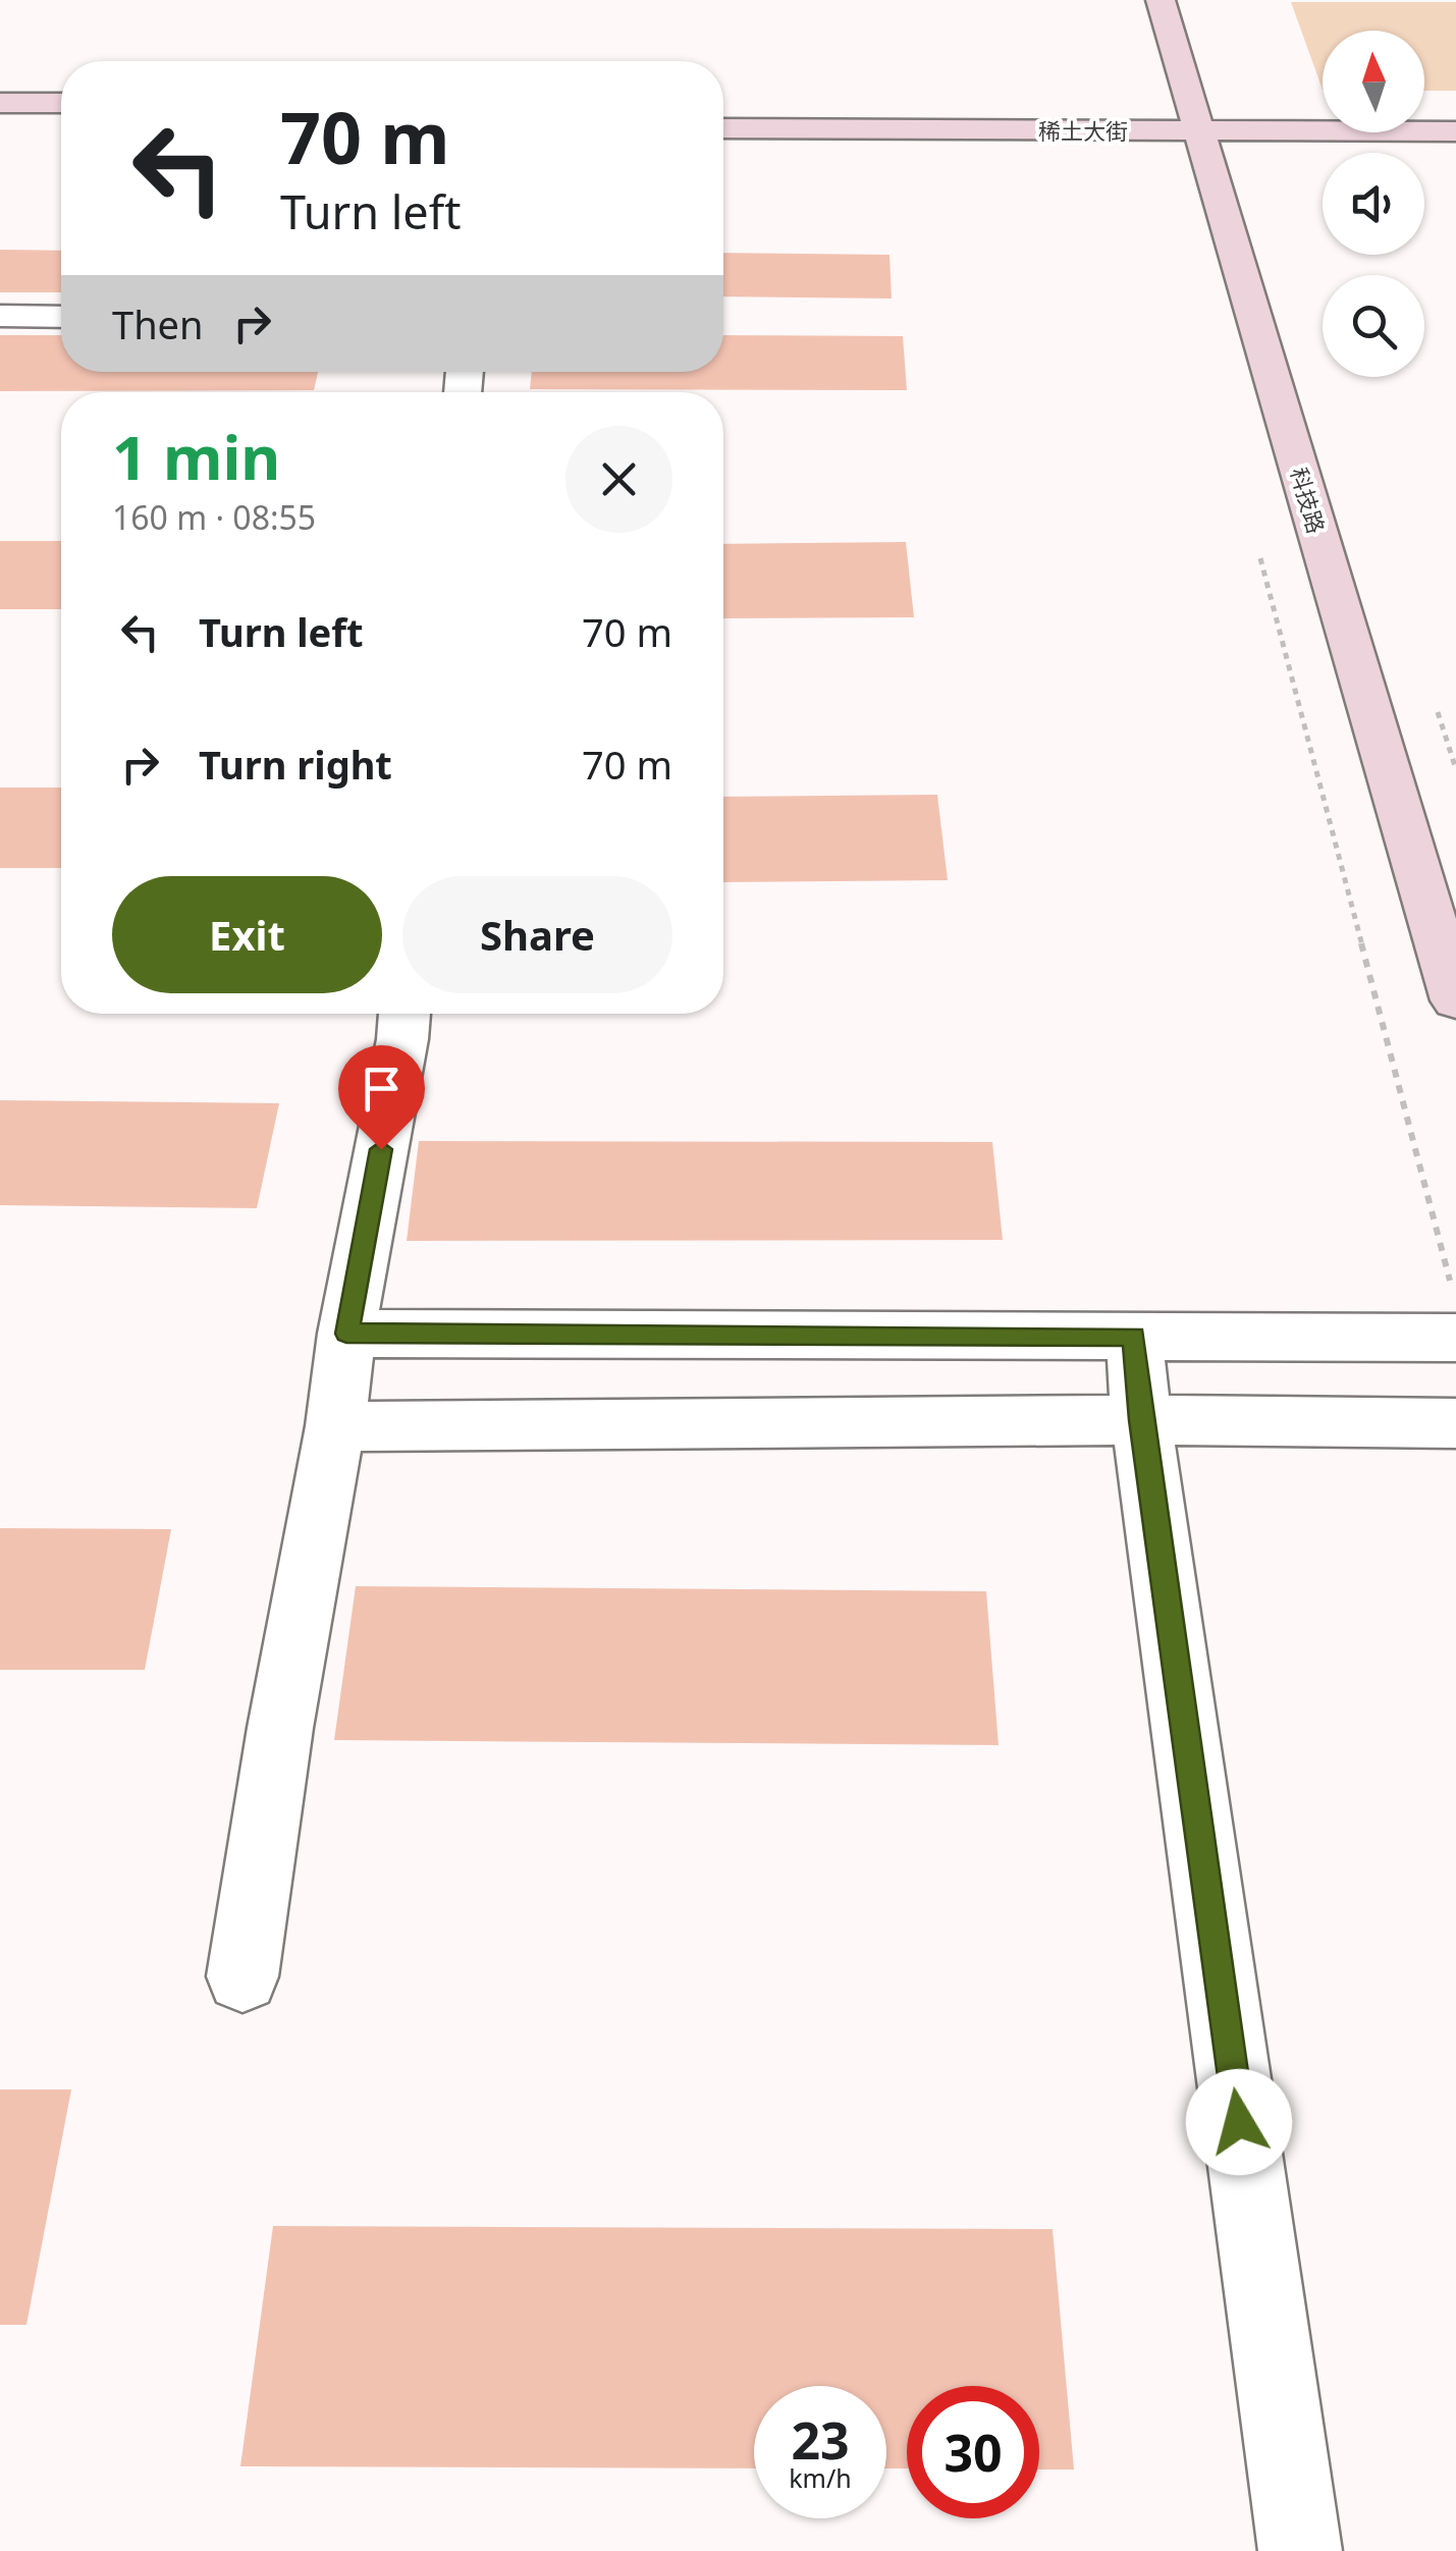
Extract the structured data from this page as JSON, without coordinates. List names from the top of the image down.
{
  "streets": {
    "main road": ["稀土大街", "科技路"]
  },
  "crossings": [
    ["稀土大街", "科技路"]
  ],
  "north": "top",
  "page": {
    "turn": ["70 m", "Turn left"],
    "then": "Then",
    "heading": ["1 min", "160 m · 08:55"],
    "list": [
      {
        "name": "Turn left",
        "value": "70 m"
      },
      {
        "name": "Turn right",
        "value": "70 m"
      }
    ],
    "buttons": ["Exit", "Share"],
    "speed": "23 km/h",
    "limit": "30"
  }
}
